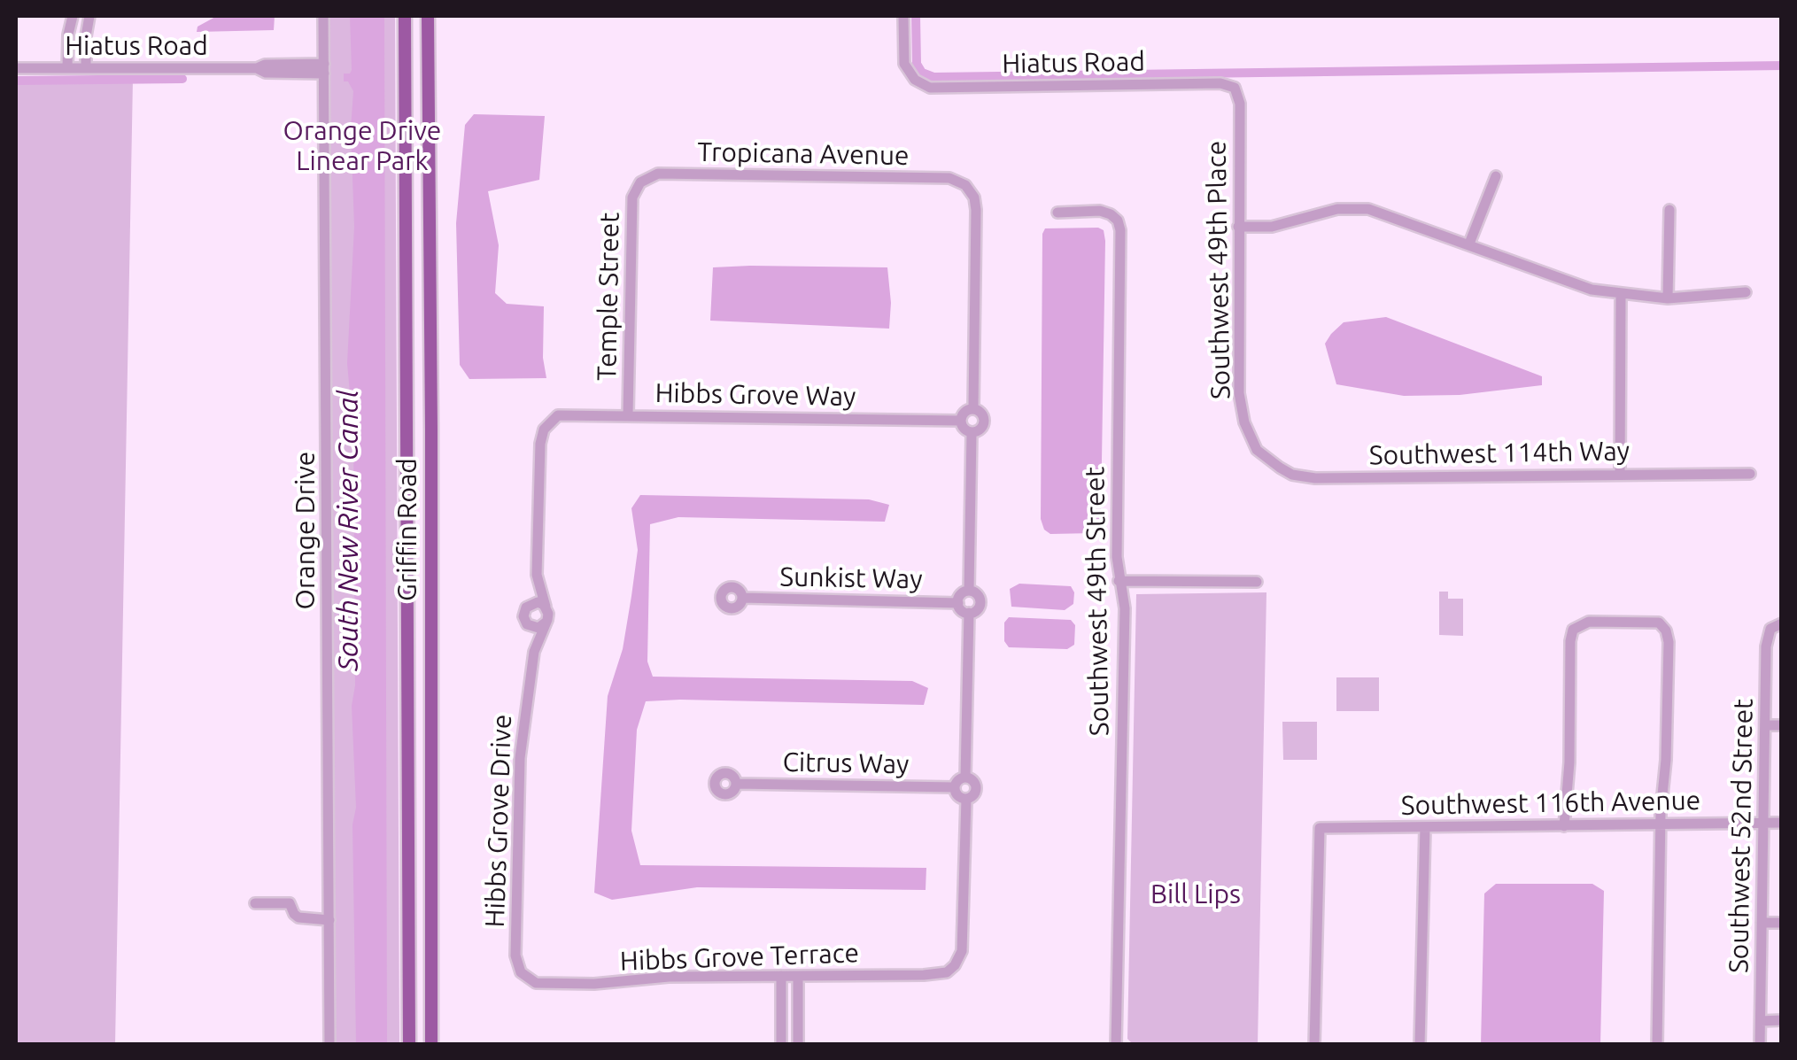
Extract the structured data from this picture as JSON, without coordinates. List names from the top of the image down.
{
  "streets": {
    "main road": ["Griffin Road"],
    "street": [
      "Hiatus Road",
      "Tropicana Avenue",
      "Southwest 49th Place",
      "Temple Street",
      "Hibbs Grove Way",
      "Southwest 114th Way",
      "Orange Drive",
      "Sunkist Way",
      "Southwest 49th Street",
      "Citrus Way",
      "Southwest 116th Avenue",
      "Hibbs Grove Drive",
      "Southwest 52nd Street",
      "Hibbs Grove Terrace"
    ]
  },
  "crossings": [
    ["Hiatus Road", "Southwest 49th Place"],
    ["Hiatus Road", "Orange Drive"],
    ["Tropicana Avenue", "Temple Street"],
    ["Tropicana Avenue", "Hibbs Grove Way"],
    ["Southwest 49th Place", "Southwest 114th Way"],
    ["Temple Street", "Hibbs Grove Way"],
    ["Citrus Way", "Hibbs Grove Terrace"],
    ["Southwest 116th Avenue", "Southwest 52nd Street"],
    ["Hibbs Grove Drive", "Hibbs Grove Terrace"]
  ],
  "water": ["South New River Canal"],
  "parks": ["Orange Drive Linear Park", "Bill Lips"]
}
